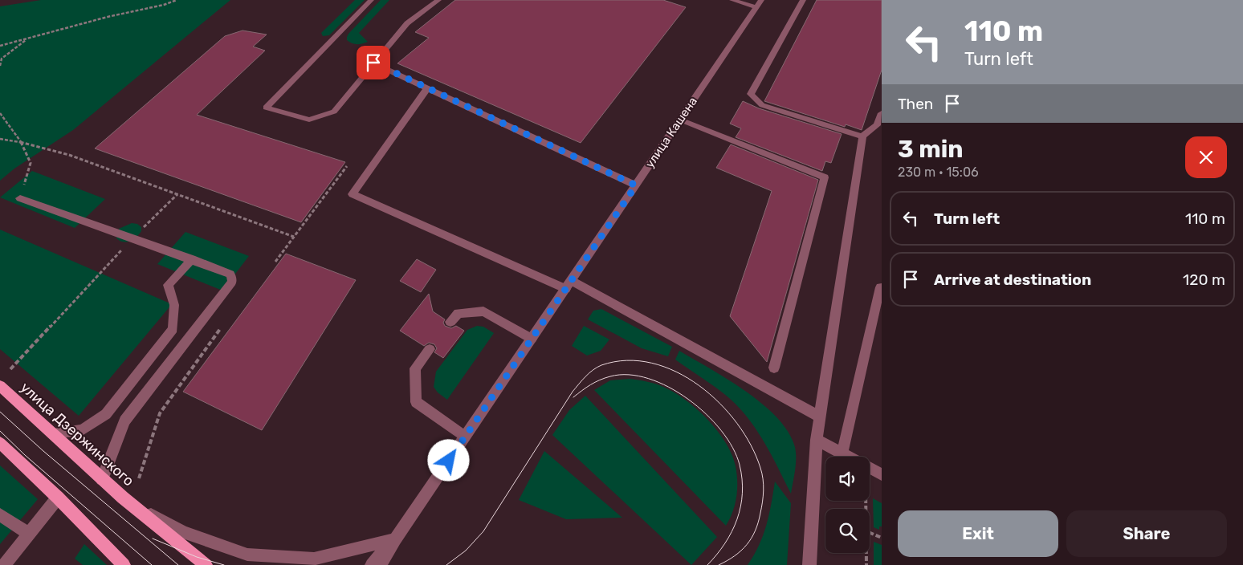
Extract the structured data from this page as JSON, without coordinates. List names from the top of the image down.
{
  "streets": {
    "main road": ["улица Дзержинского"],
    "street": ["улица Кашена"]
  },
  "crossings": [
    ["улица Кашена", "улица Дзержинского"]
  ],
  "page": {
    "turn": ["110 m", "Turn left"],
    "then": "Then",
    "heading": ["3 min", "230 m · 15:06"],
    "list": [
      {
        "name": "Turn left",
        "value": "110 m"
      },
      {
        "name": "Arrive at destination",
        "value": "120 m"
      }
    ],
    "buttons": ["Exit", "Share"]
  }
}
